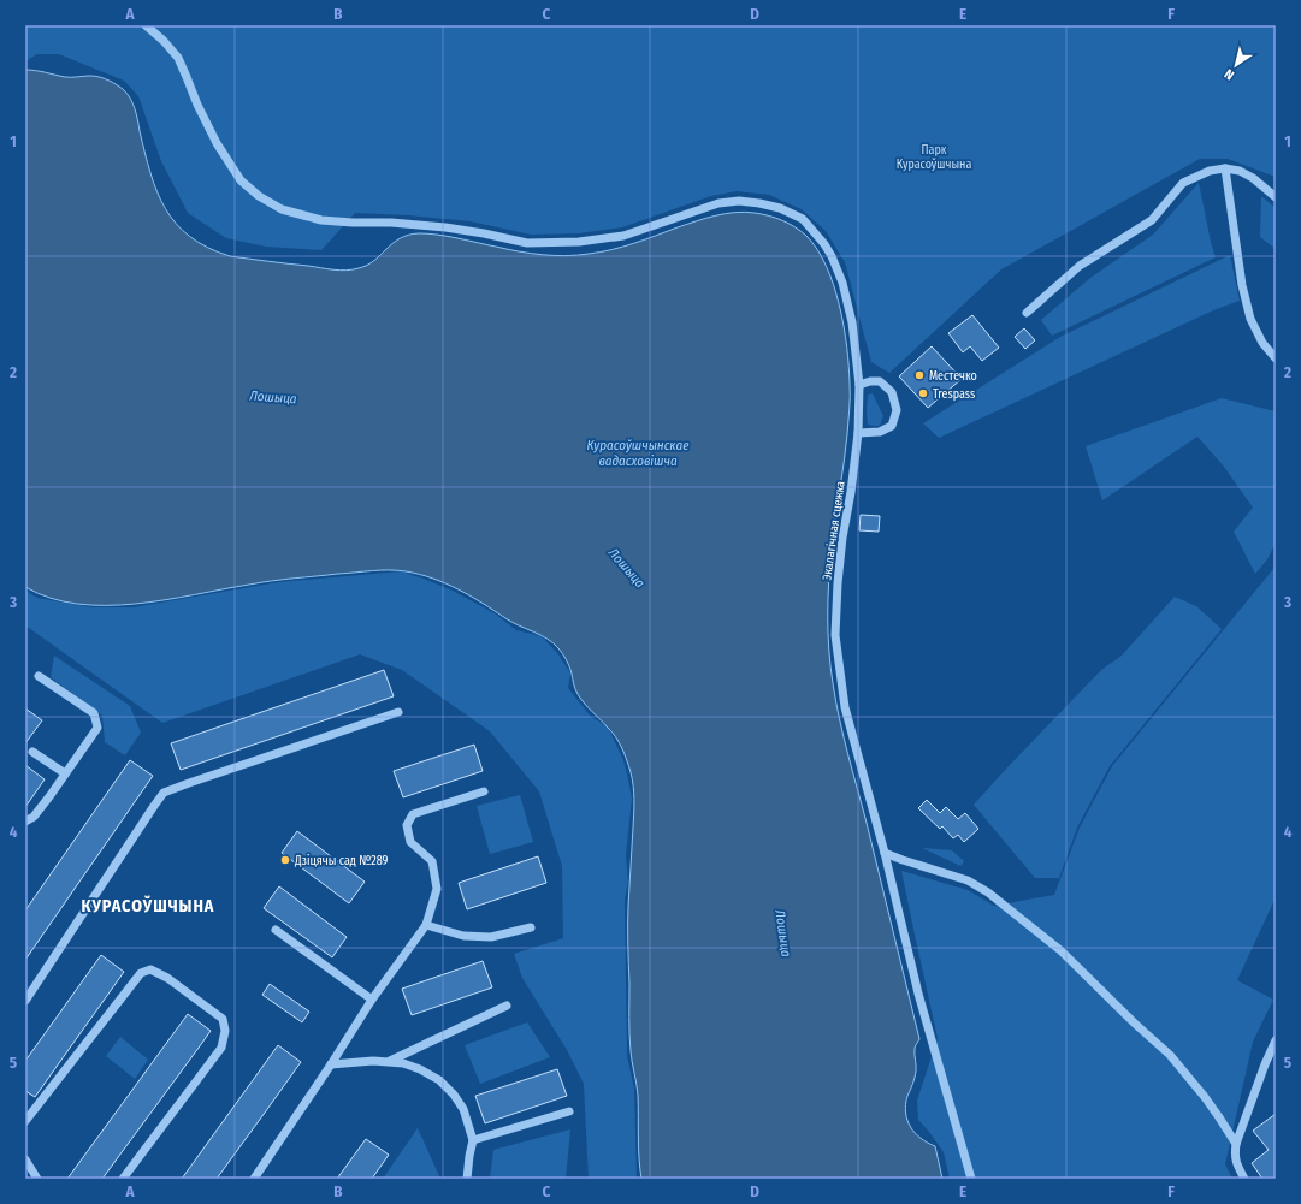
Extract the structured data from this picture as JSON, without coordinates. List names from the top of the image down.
{
  "streets": {
    "street": ["Экалагічная сцежка"]
  },
  "districts": ["КУРАСОЎШЧЫНА"],
  "water": ["Лошыца", "Курасоўшчынскае вадасховішча"],
  "parks": ["Парк Курасоўшчына"],
  "places": ["Местечко", "Trespass", "Дзіцячы сад №289"],
  "north": "bottom left",
  "grid": {
    "columns": [
      "A",
      "B",
      "C",
      "D",
      "E",
      "F"
    ],
    "rows": [
      "1",
      "2",
      "3",
      "4",
      "5"
    ]
  }
}
